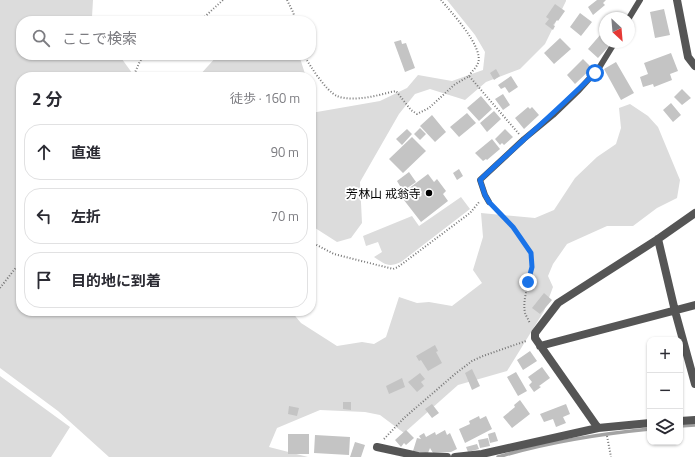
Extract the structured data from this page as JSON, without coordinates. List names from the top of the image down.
{
  "places": ["芳林山 戒翁寺"],
  "north": "bottom right",
  "page": {
    "search": "ここで検索",
    "heading": ["2 分", "徒歩 · 160 m"],
    "list": [
      ["直進", "90 m"],
      ["左折", "70 m"],
      "目的地に到着"
    ],
    "map_buttons": ["+", "−"]
  }
}
